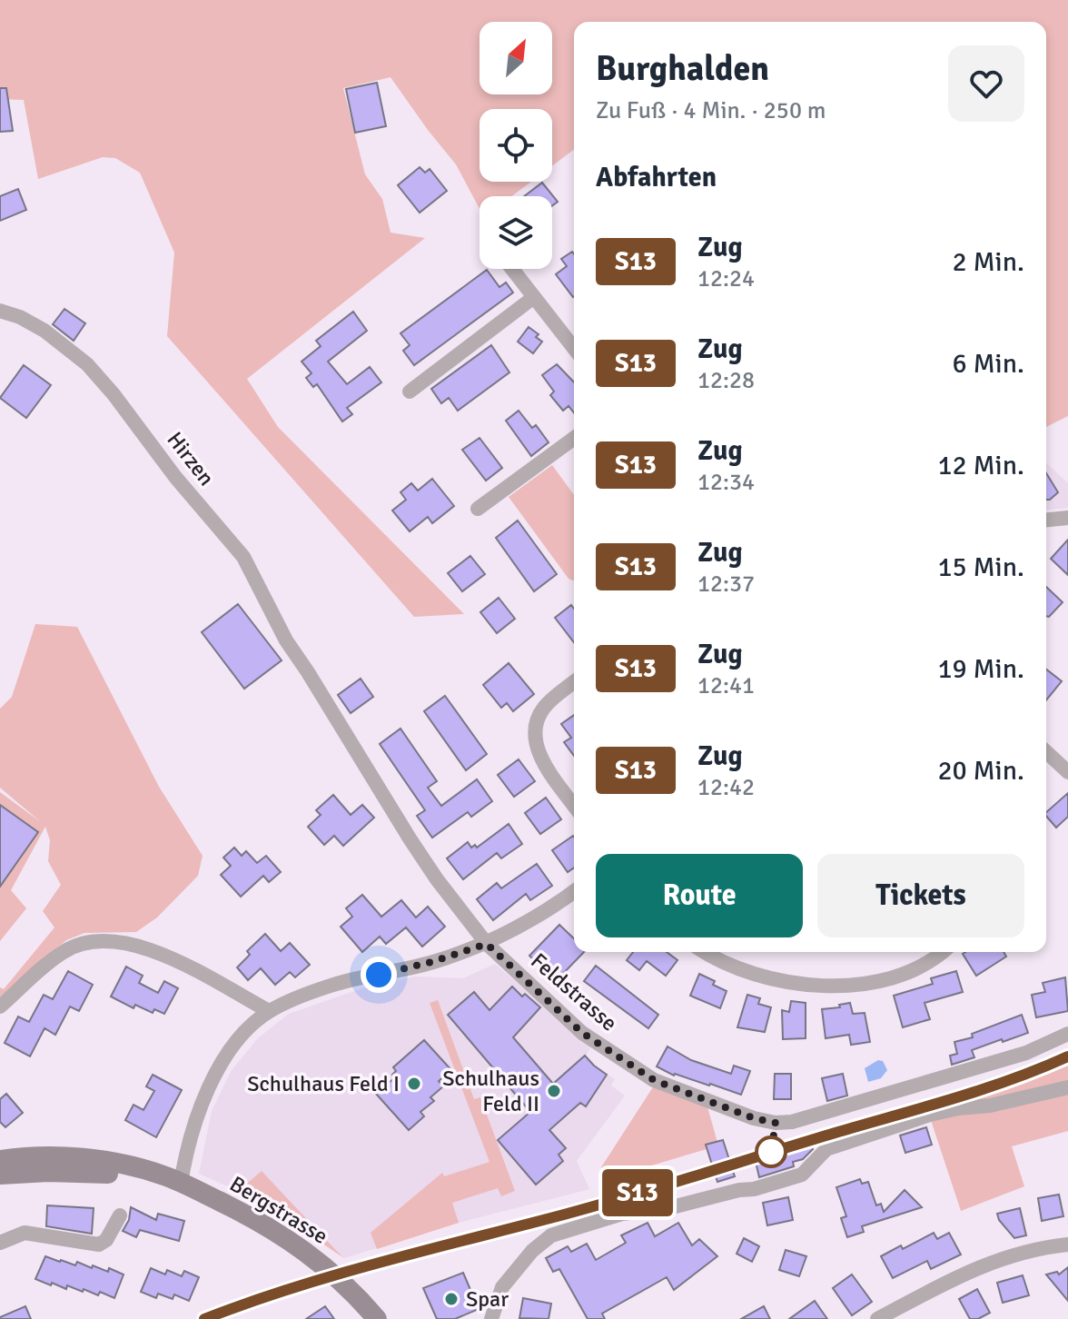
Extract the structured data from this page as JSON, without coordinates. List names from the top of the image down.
{
  "streets": {
    "main road": ["Bergstrasse"],
    "street": ["Hirzen", "Feldstrasse"]
  },
  "crossings": [
    ["Hirzen", "Feldstrasse"]
  ],
  "places": ["Schulhaus Feld I", "Schulhaus Feld II", "Spar"],
  "north": "top right",
  "page": {
    "on_map": "S13",
    "heading": [
      ["Burghalden", "Zu Fuß · 4 Min. · 250 m"],
      "Abfahrten"
    ],
    "list": [
      {
        "mark": "S13",
        "name": "Zug",
        "note": "12:24",
        "value": "2 Min."
      },
      {
        "mark": "S13",
        "name": "Zug",
        "note": "12:28",
        "value": "6 Min."
      },
      {
        "mark": "S13",
        "name": "Zug",
        "note": "12:34",
        "value": "12 Min."
      },
      {
        "mark": "S13",
        "name": "Zug",
        "note": "12:37",
        "value": "15 Min."
      },
      {
        "mark": "S13",
        "name": "Zug",
        "note": "12:41",
        "value": "19 Min."
      },
      {
        "mark": "S13",
        "name": "Zug",
        "note": "12:42",
        "value": "20 Min."
      }
    ],
    "buttons": ["Route", "Tickets"]
  }
}
